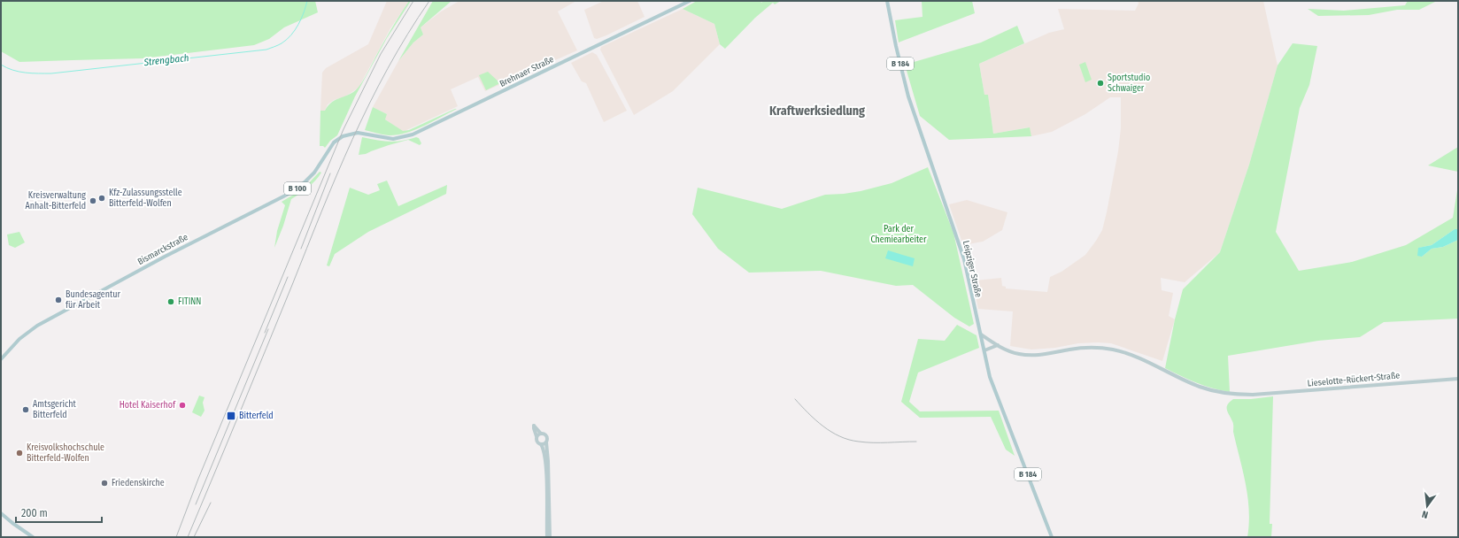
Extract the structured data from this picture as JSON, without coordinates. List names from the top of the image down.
{
  "streets": {
    "main road": [
      "B 184",
      "Brehnaer Straße",
      "B 100",
      "Bismarckstraße",
      "Leipziger Straße"
    ],
    "street": ["Lieselotte-Rückert-Straße"]
  },
  "crossings": [
    ["Brehnaer Straße", "Bismarckstraße"],
    ["Leipziger Straße", "Lieselotte-Rückert-Straße"]
  ],
  "districts": ["Kraftwerksiedlung"],
  "water": ["Strengbach"],
  "parks": ["Park der Chemiearbeiter"],
  "places": {
    "other": [
      "Sportstudio Schwaiger",
      "Kfz-Zulassungsstelle Bitterfeld-Wolfen",
      "Kreisverwaltung Anhalt-Bitterfeld",
      "Bundesagentur für Arbeit",
      "FITINN",
      "Hotel Kaiserhof",
      "Amtsgericht Bitterfeld",
      "Kreisvolkshochschule Bitterfeld-Wolfen",
      "Friedenskirche"
    ],
    "transit": ["Bitterfeld"]
  },
  "scale_bar": "200 m",
  "north": "bottom"
}
